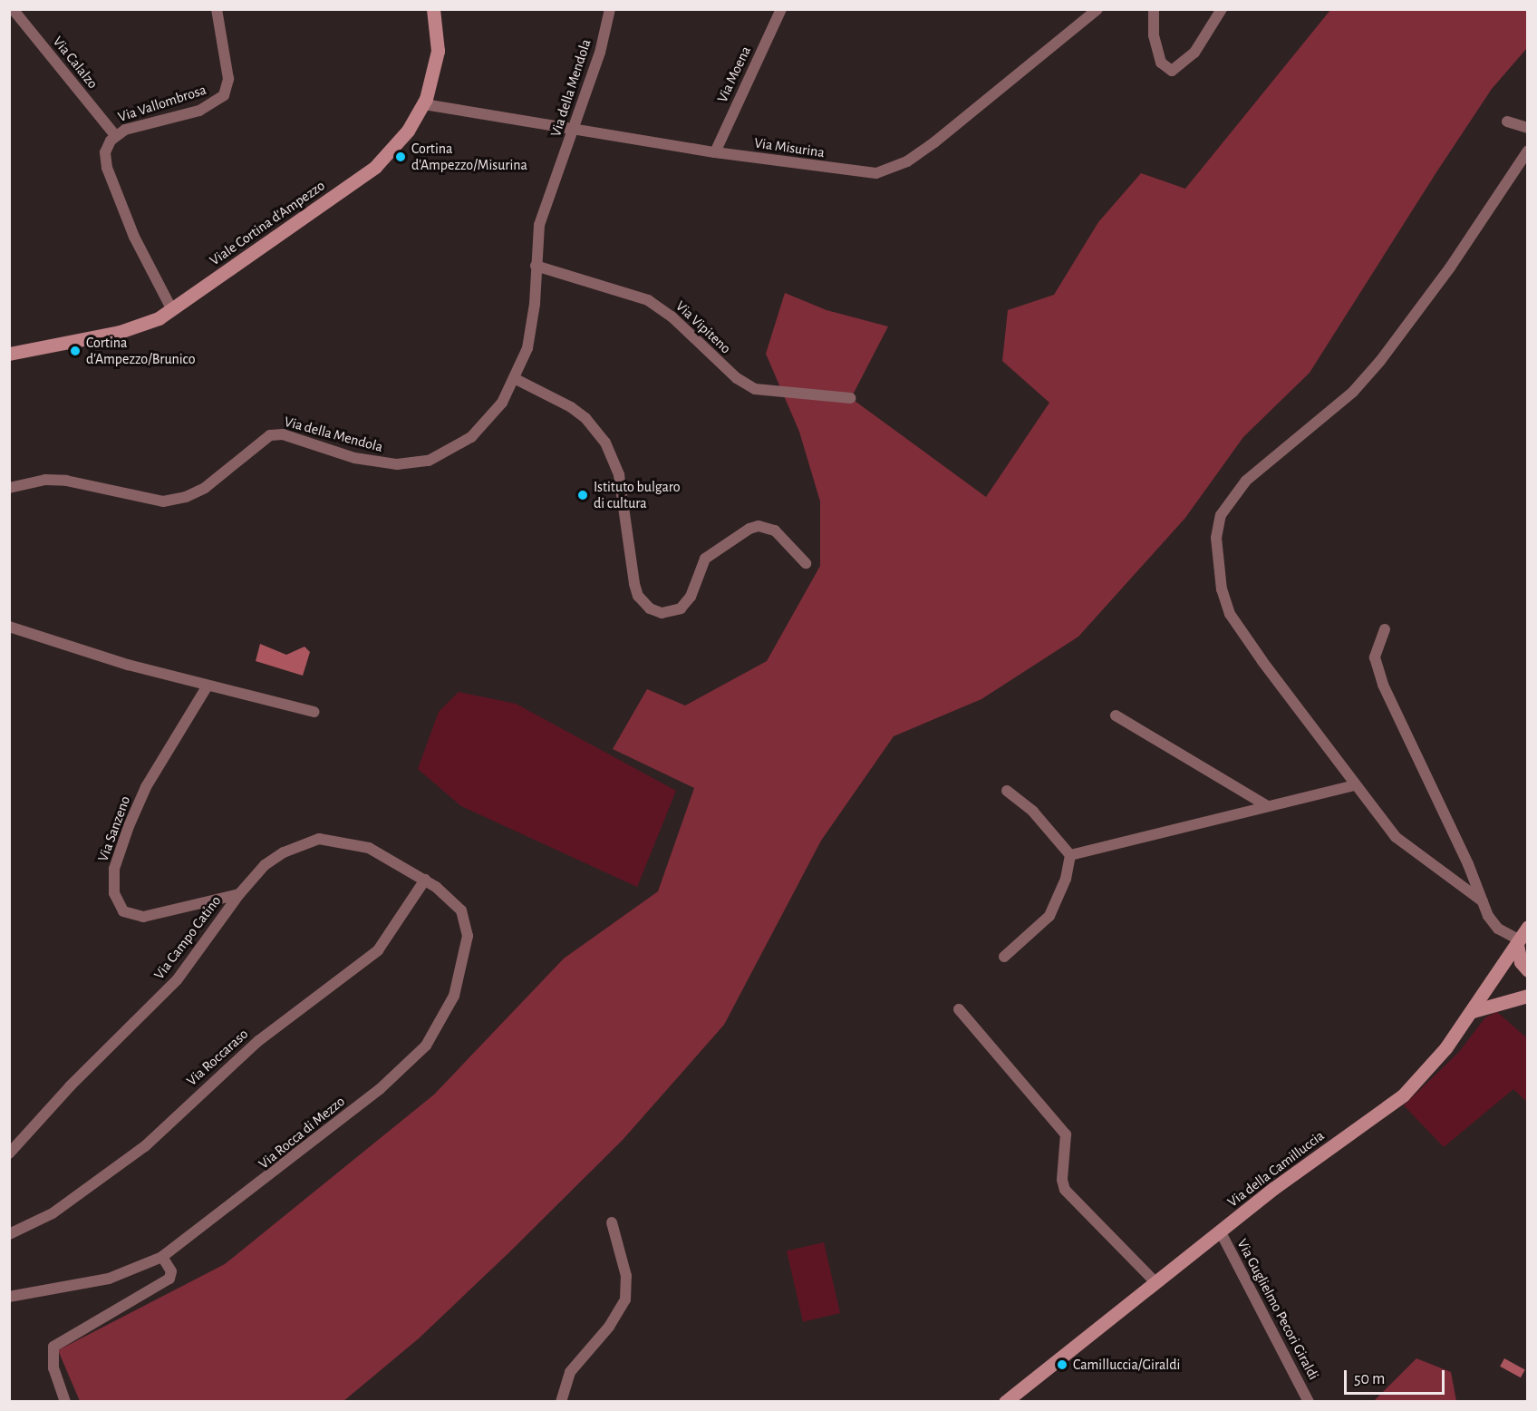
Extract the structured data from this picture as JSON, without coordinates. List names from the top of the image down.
{
  "streets": {
    "main road": ["Viale Cortina d'Ampezzo", "Via della Camilluccia"],
    "street": [
      "Via Calalzo",
      "Via Moena",
      "Via della Mendola",
      "Via Vallombrosa",
      "Via Misurina",
      "Via Vipiteno",
      "Via Sanzeno",
      "Via Campo Catino",
      "Via Roccaraso",
      "Via Rocca di Mezzo",
      "Via Guglielmo Pecori Giraldi"
    ]
  },
  "crossings": [
    ["Via Calalzo", "Via Vallombrosa"],
    ["Via Moena", "Via Misurina"],
    ["Via della Mendola", "Via Misurina"],
    ["Via della Mendola", "Via Vipiteno"],
    ["Via Vallombrosa", "Viale Cortina d'Ampezzo"],
    ["Via Misurina", "Viale Cortina d'Ampezzo"],
    ["Via Sanzeno", "Via Campo Catino"],
    ["Via Campo Catino", "Via Roccaraso"],
    ["Via Campo Catino", "Via Rocca di Mezzo"],
    ["Via Roccaraso", "Via Rocca di Mezzo"],
    ["Via della Camilluccia", "Via Guglielmo Pecori Giraldi"]
  ],
  "places": [
    "Cortina d'Ampezzo/Misurina",
    "Cortina d'Ampezzo/Brunico",
    "Istituto bulgaro di cultura",
    "Camilluccia/Giraldi"
  ],
  "scale_bar": "50 m"
}
